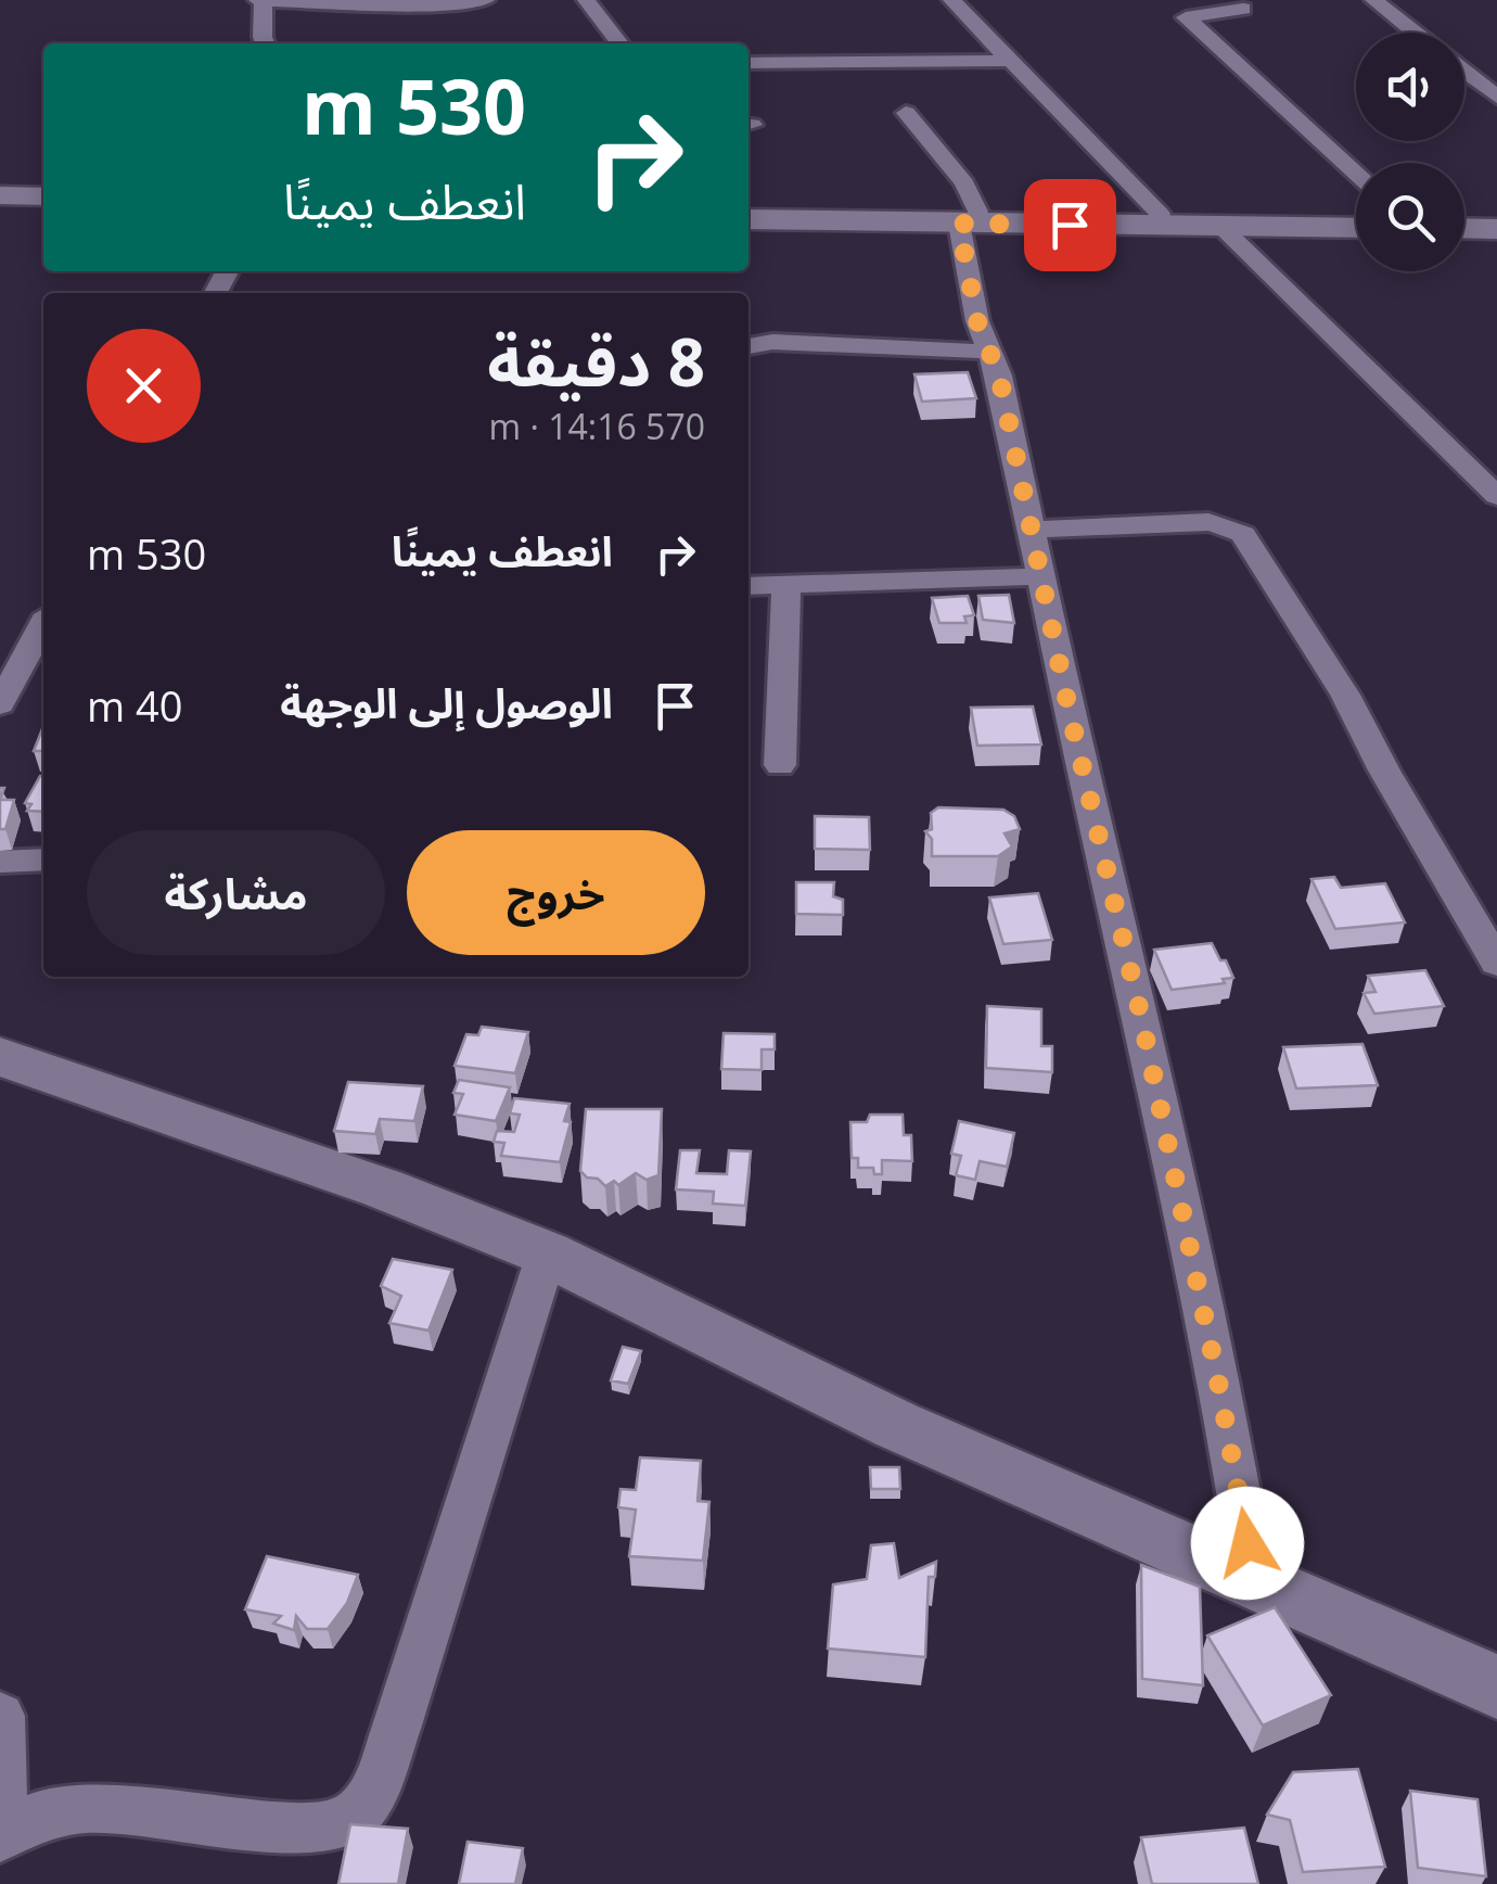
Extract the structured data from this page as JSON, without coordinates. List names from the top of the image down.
{
  "page": {
    "turn": ["530 m", "انعطف يمينًا"],
    "heading": ["8 دقيقة", "570 m · 14:16"],
    "list": [
      {
        "name": "انعطف يمينًا",
        "value": "530 m"
      },
      {
        "name": "الوصول إلى الوجهة",
        "value": "40 m"
      }
    ],
    "buttons": ["خروج", "مشاركة"]
  }
}
